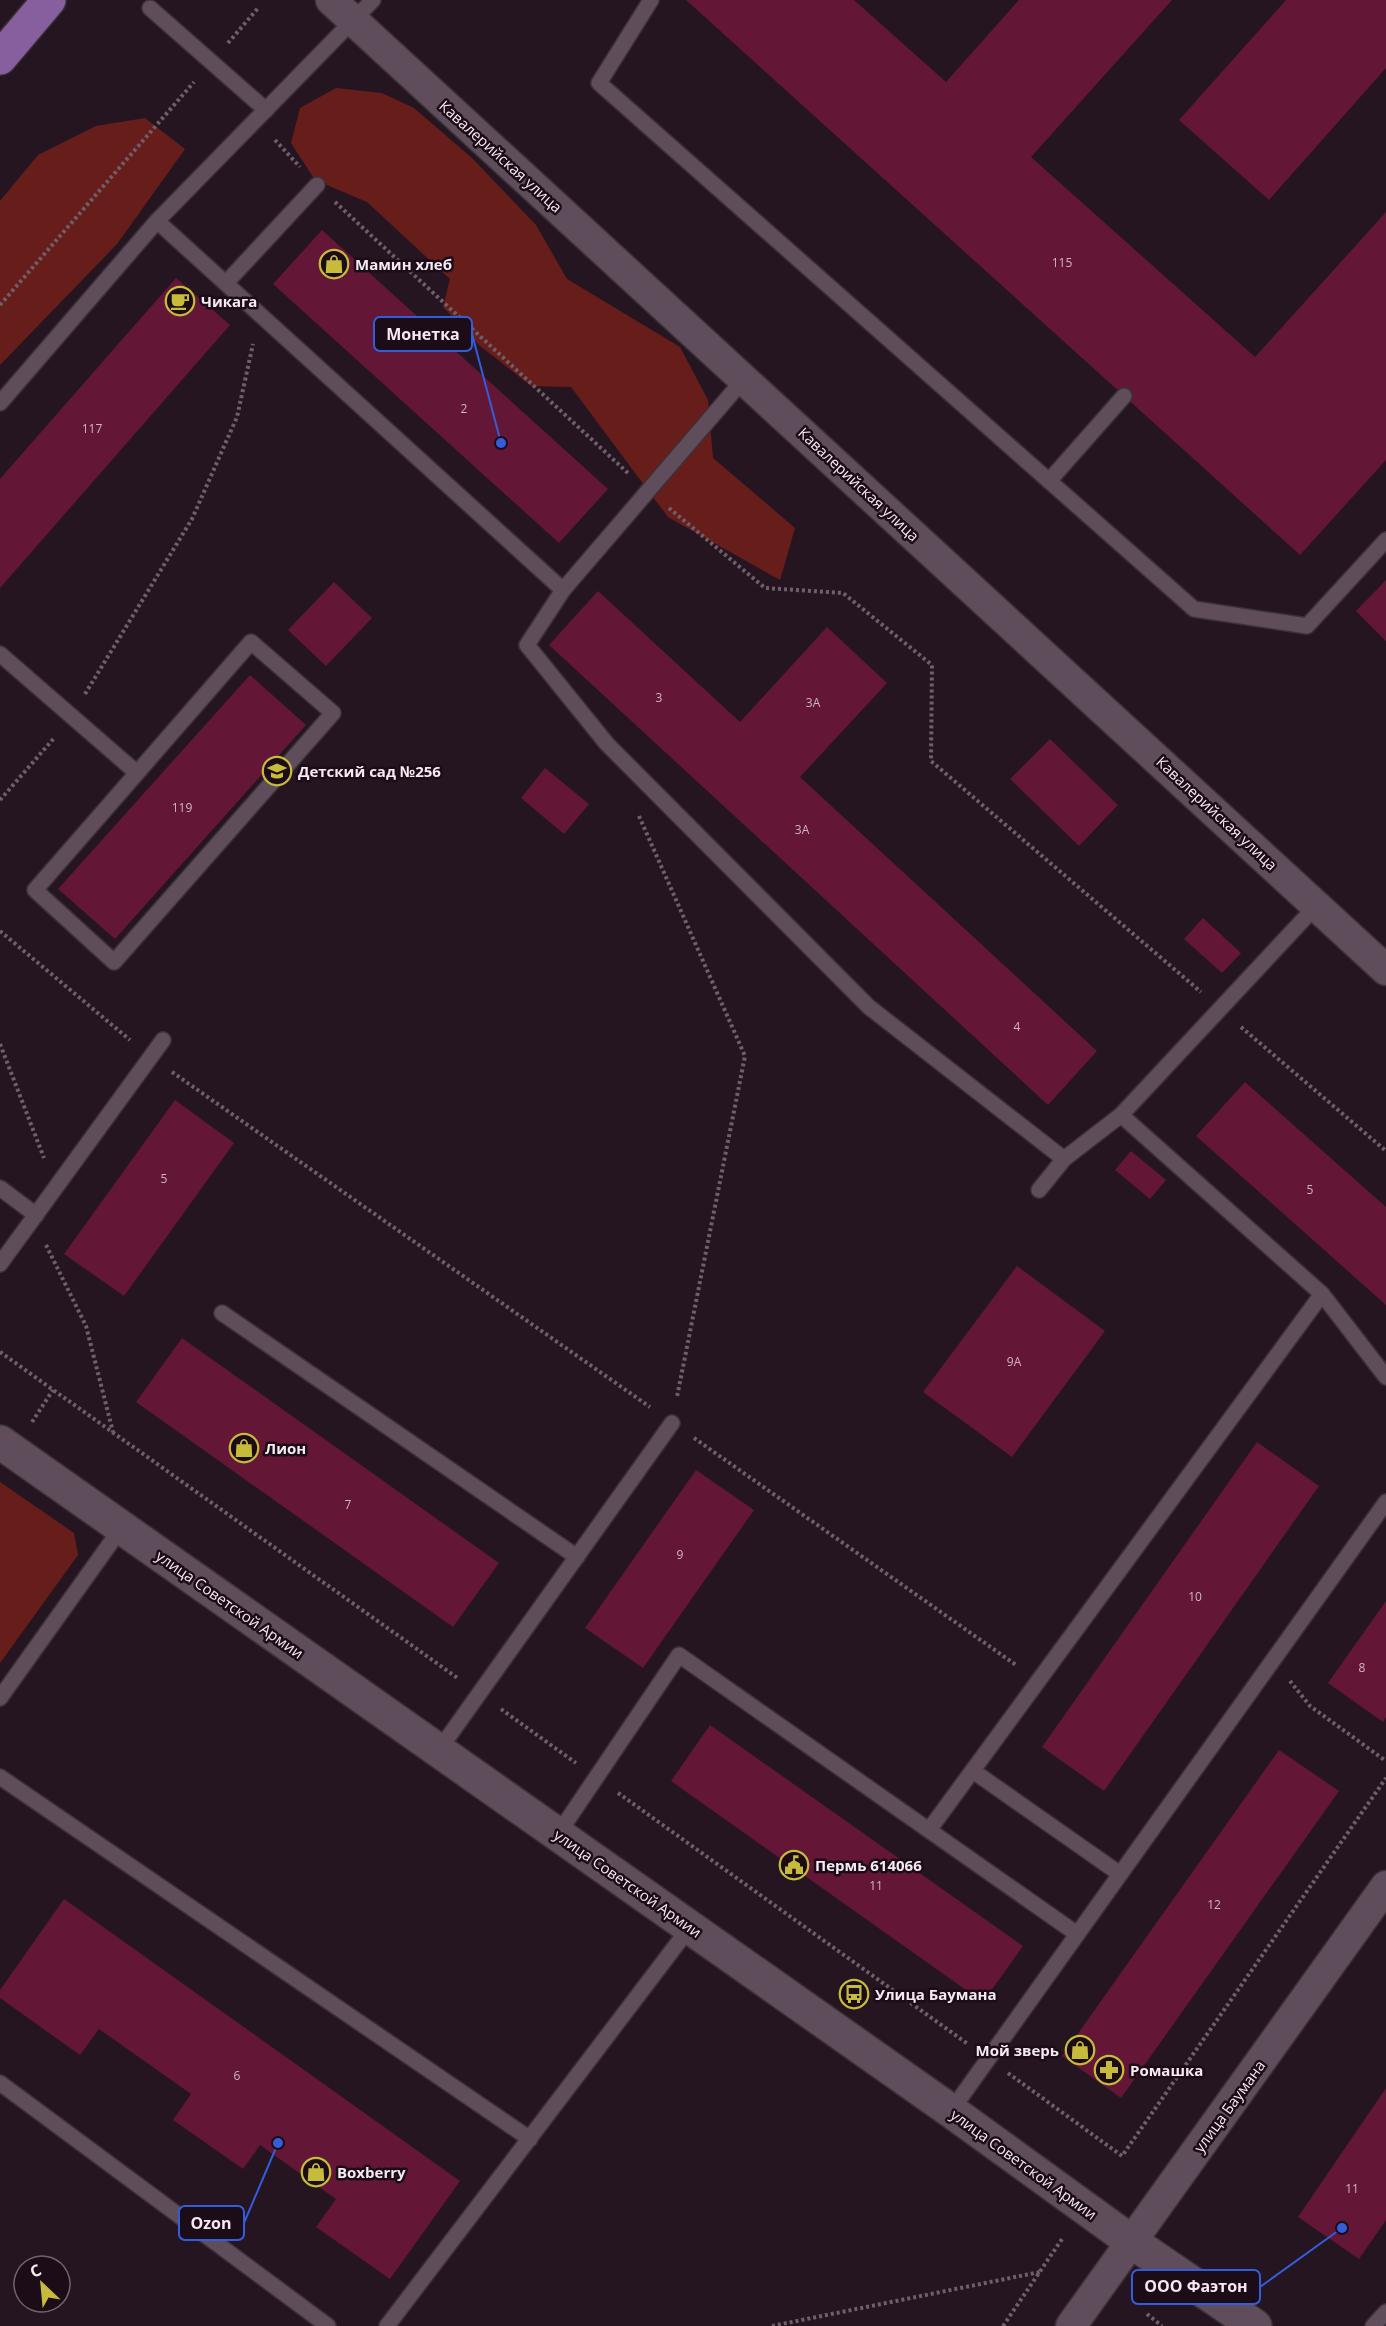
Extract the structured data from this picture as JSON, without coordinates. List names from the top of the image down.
{
  "streets": {
    "street": ["Кавалерийская улица", "улица Советской Армии", "улица Баумана"]
  },
  "crossings": [
    ["улица Советской Армии", "улица Баумана"]
  ],
  "places": {
    "shop": [
      "Мамин хлеб",
      "Лион",
      "Мой зверь",
      "Boxberry"
    ],
    "cafe": ["Чикага"],
    "other": ["Монетка", "Ozon", "ООО Фаэтон"],
    "school or university": ["Детский сад №256"],
    "public building": ["Пермь 614066"],
    "bus stop": ["Улица Баумана"],
    "pharmacy": ["Ромашка"]
  },
  "house_numbers": [
    "115",
    "2",
    "117",
    "3",
    "3А",
    "119",
    "3А",
    "4",
    "5",
    "5",
    "9А",
    "7",
    "9",
    "10",
    "8",
    "11",
    "12",
    "6",
    "11"
  ],
  "north": "top left"
}
